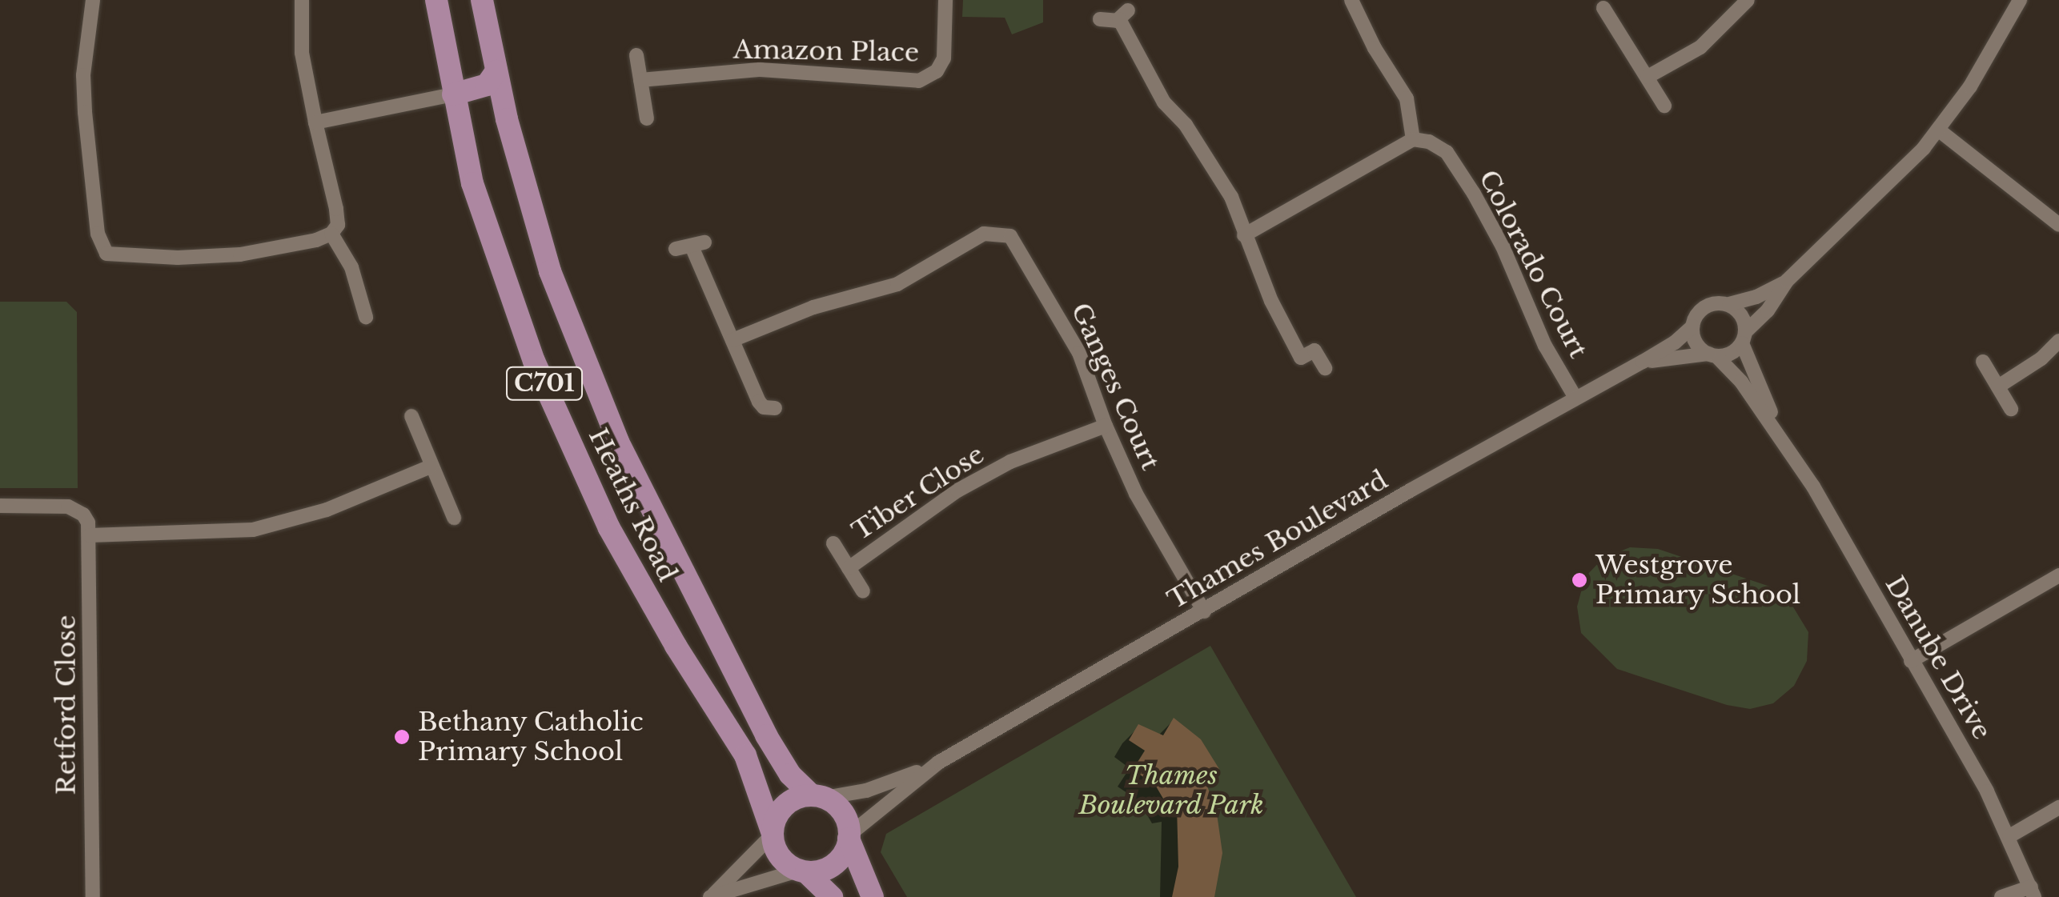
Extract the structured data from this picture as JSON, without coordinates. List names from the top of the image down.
{
  "streets": {
    "main road": ["C701", "Heaths Road"],
    "street": [
      "Amazon Place",
      "Colorado Court",
      "Ganges Court",
      "Tiber Close",
      "Thames Boulevard",
      "Danube Drive",
      "Retford Close"
    ]
  },
  "crossings": [
    ["Colorado Court", "Thames Boulevard"],
    ["C701", "Heaths Road"],
    ["C701", "Thames Boulevard"],
    ["Ganges Court", "Tiber Close"],
    ["Ganges Court", "Thames Boulevard"],
    ["Heaths Road", "Thames Boulevard"],
    ["Thames Boulevard", "Danube Drive"]
  ],
  "parks": ["Thames Boulevard Park"],
  "places": ["Westgrove Primary School", "Bethany Catholic Primary School"]
}
